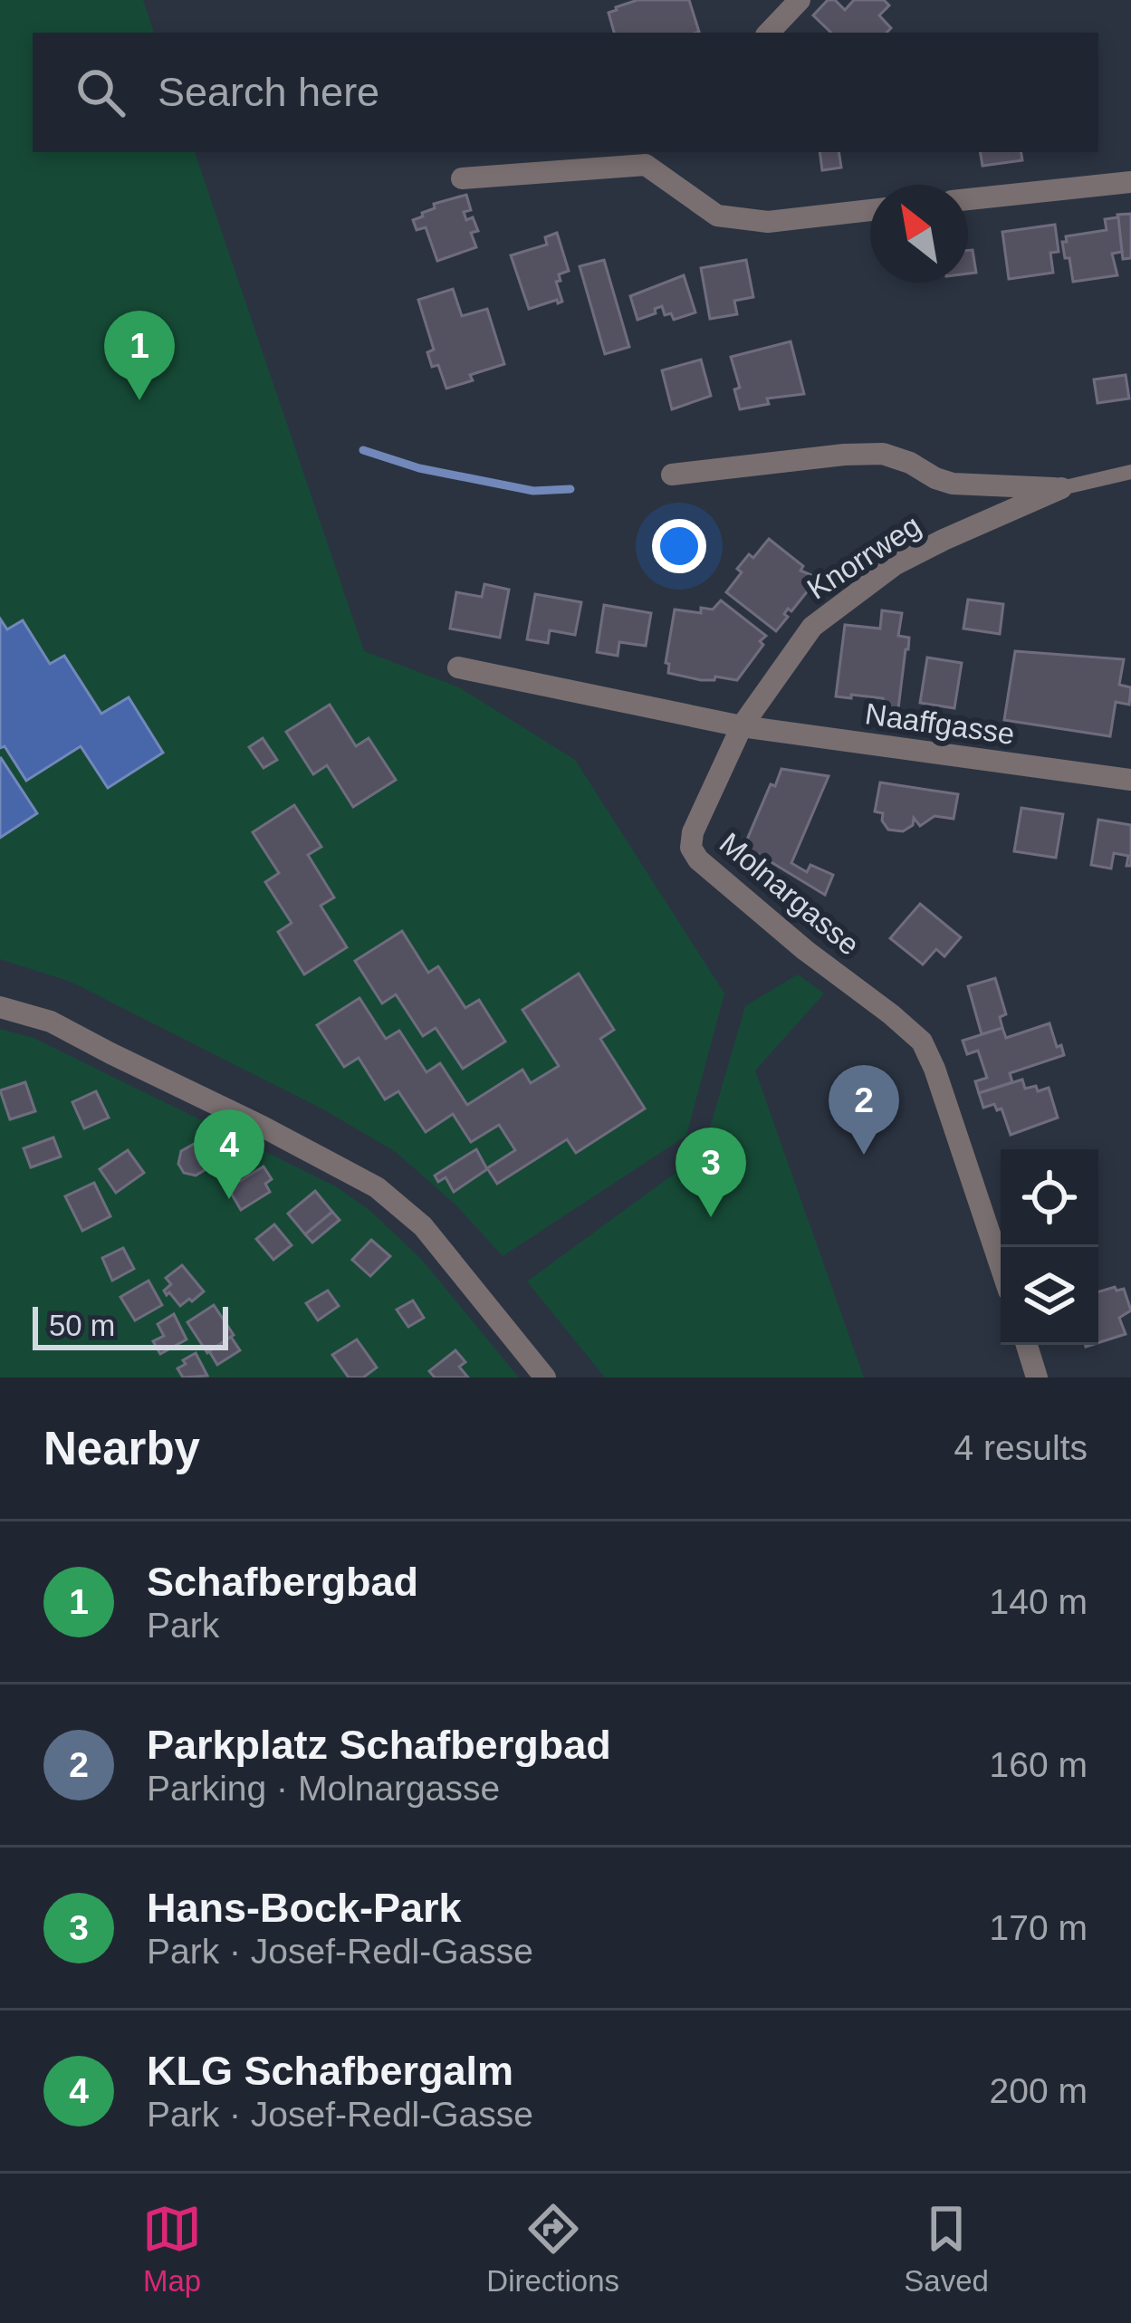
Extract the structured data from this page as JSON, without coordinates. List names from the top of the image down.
{
  "streets": {
    "street": ["Knorrweg", "Naaffgasse", "Molnargasse"]
  },
  "crossings": [
    ["Knorrweg", "Naaffgasse"],
    ["Knorrweg", "Molnargasse"],
    ["Naaffgasse", "Molnargasse"]
  ],
  "scale_bar": "50 m",
  "north": "top left",
  "page": {
    "search": "Search here",
    "pins": [
      "1",
      "2",
      "4",
      "3"
    ],
    "scale": "50 m",
    "heading": ["Nearby", "4 results"],
    "list": [
      {
        "mark": "1",
        "name": "Schafbergbad",
        "note": "Park",
        "value": "140 m"
      },
      {
        "mark": "2",
        "name": "Parkplatz Schafbergbad",
        "note": "Parking · Molnargasse",
        "value": "160 m"
      },
      {
        "mark": "3",
        "name": "Hans-Bock-Park",
        "note": "Park · Josef-Redl-Gasse",
        "value": "170 m"
      },
      {
        "mark": "4",
        "name": "KLG Schafbergalm",
        "note": "Park · Josef-Redl-Gasse",
        "value": "200 m"
      }
    ],
    "nav": ["Map", "Directions", "Saved"]
  }
}
